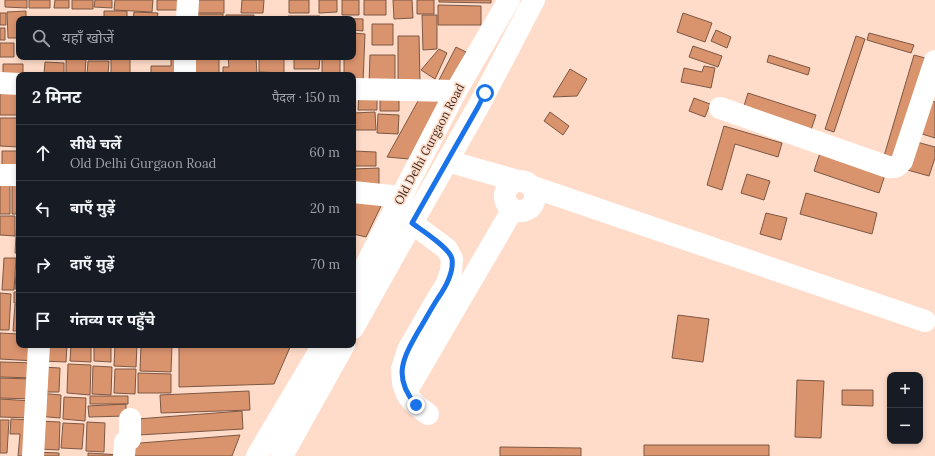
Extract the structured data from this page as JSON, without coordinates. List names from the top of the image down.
{
  "streets": {
    "main road": ["Old Delhi Gurgaon Road"]
  },
  "page": {
    "search": "यहाँ खोजें",
    "heading": ["2 मिनट", "पैदल · 150 m"],
    "list": [
      ["सीधे चलें", "Old Delhi Gurgaon Road", "60 m"],
      ["बाएँ मुड़ें", "20 m"],
      ["दाएँ मुड़ें", "70 m"],
      "गंतव्य पर पहुँचे"
    ],
    "map_buttons": ["+", "−"]
  }
}
